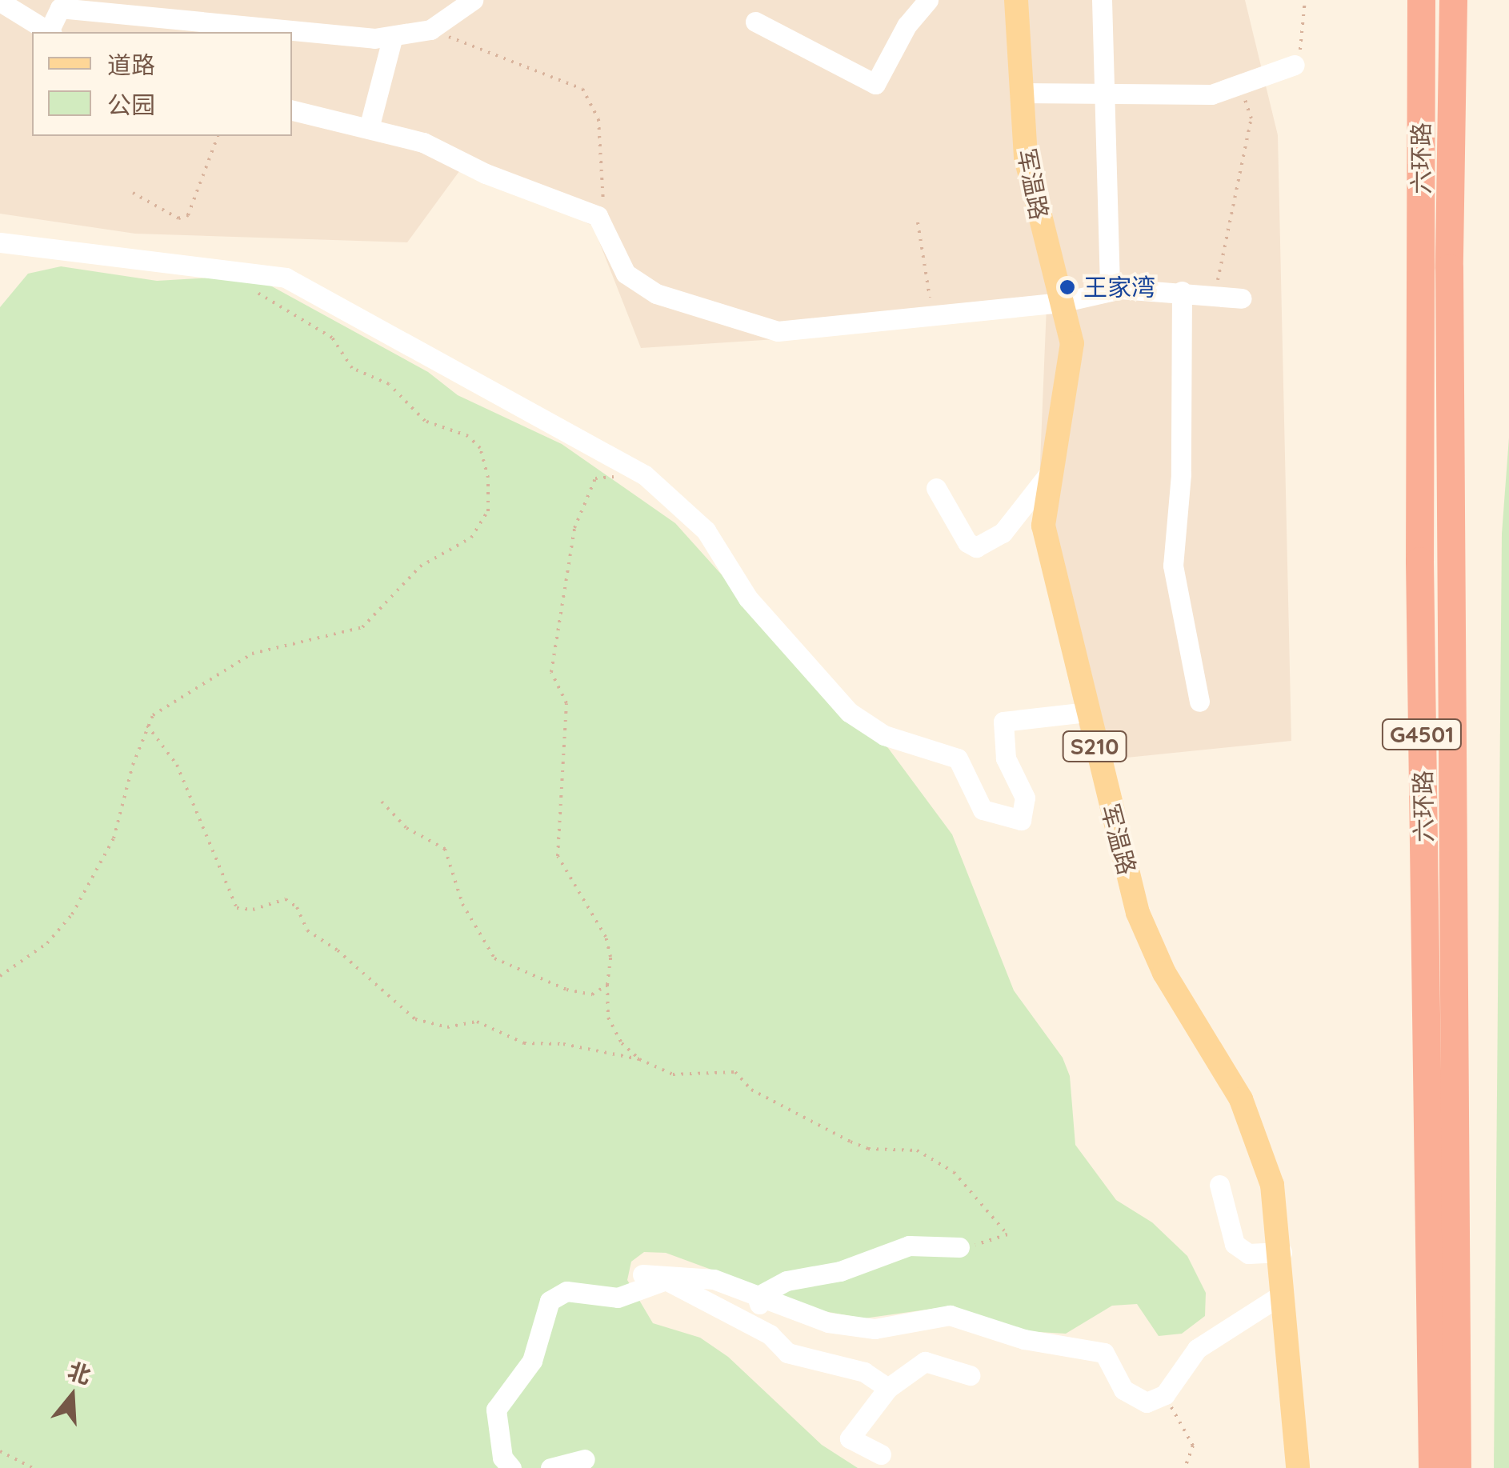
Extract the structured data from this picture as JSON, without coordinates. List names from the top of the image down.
{
  "streets": {
    "highway": ["六环路", "G4501"],
    "main road": ["军温路", "S210"]
  },
  "places": ["王家湾"],
  "legend": ["道路", "公园"],
  "north": "top"
}
